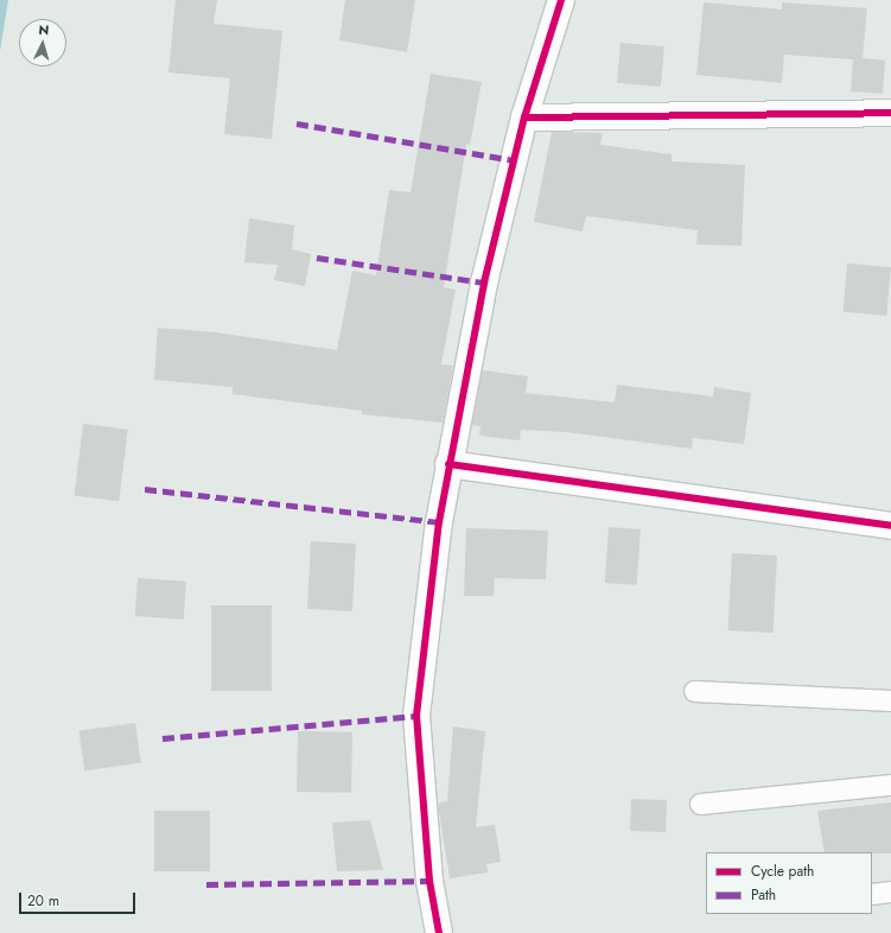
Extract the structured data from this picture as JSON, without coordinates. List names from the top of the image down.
{
  "legend": ["Cycle path", "Path"],
  "scale_bar": "20 m",
  "north": "top"
}
